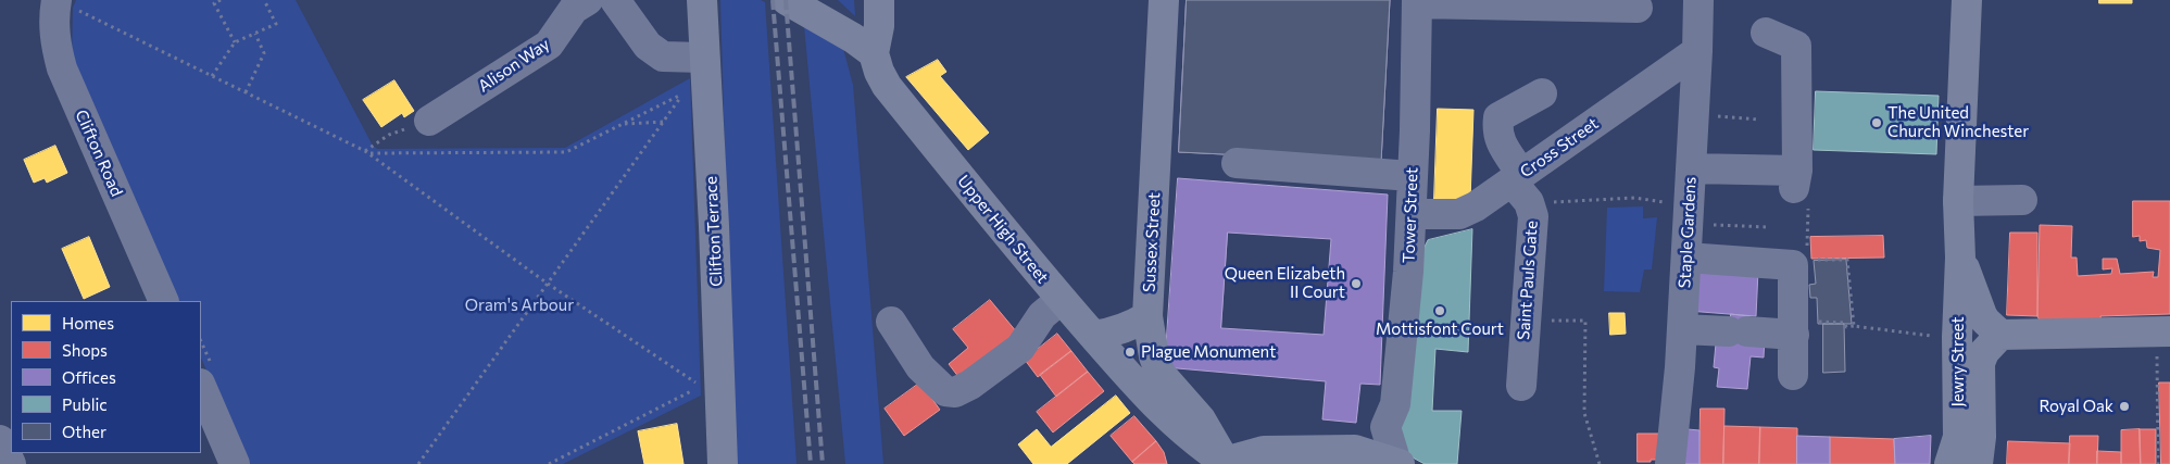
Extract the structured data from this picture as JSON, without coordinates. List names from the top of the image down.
{
  "streets": {
    "main road": [
      "Upper High Street",
      "Clifton Terrace",
      "Sussex Street",
      "Jewry Street"
    ],
    "street": [
      "Alison Way",
      "Cross Street",
      "Clifton Road",
      "Tower Street",
      "Staple Gardens",
      "Saint Pauls Gate"
    ]
  },
  "crossings": [
    ["Cross Street", "Tower Street"],
    ["Cross Street", "Staple Gardens"],
    ["Cross Street", "Saint Pauls Gate"],
    ["Upper High Street", "Sussex Street"]
  ],
  "parks": ["Oram's Arbour"],
  "places": [
    "The United Church Winchester",
    "Queen Elizabeth II Court",
    "Mottisfont Court",
    "Plague Monument",
    "Royal Oak"
  ],
  "legend": [
    "Homes",
    "Shops",
    "Offices",
    "Public",
    "Other"
  ]
}
